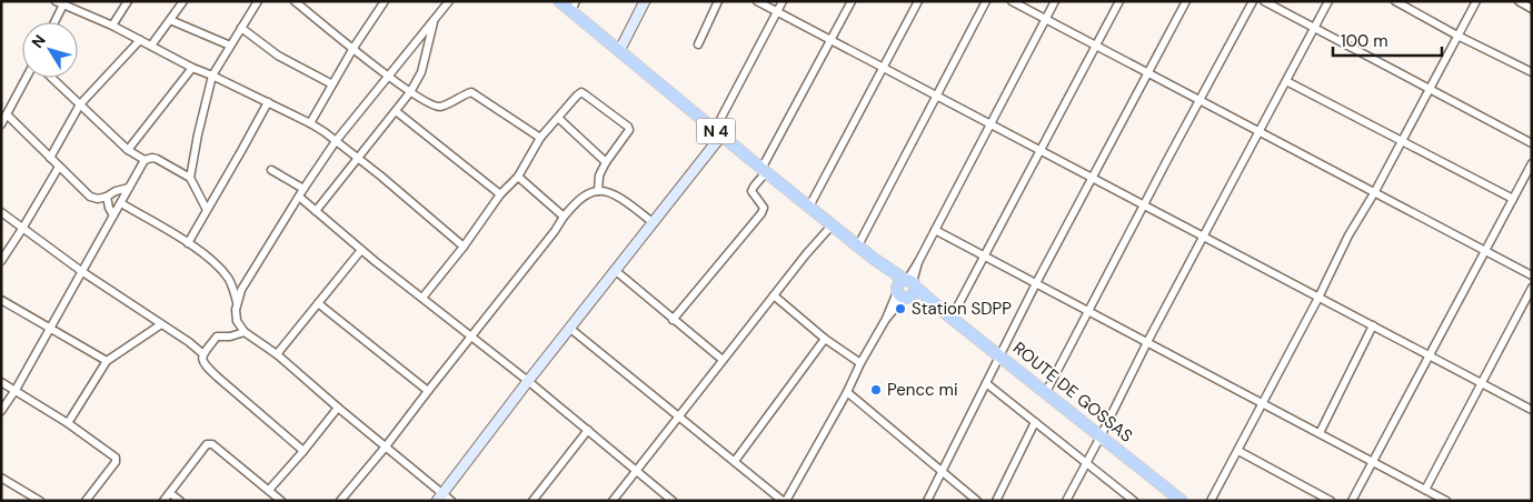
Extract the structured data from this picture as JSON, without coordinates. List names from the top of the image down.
{
  "streets": {
    "main road": ["N 4", "ROUTE DE GOSSAS"]
  },
  "crossings": [
    ["N 4", "ROUTE DE GOSSAS"]
  ],
  "places": ["Station SDPP", "Pencc mi"],
  "scale_bar": "100 m",
  "north": "top left"
}
